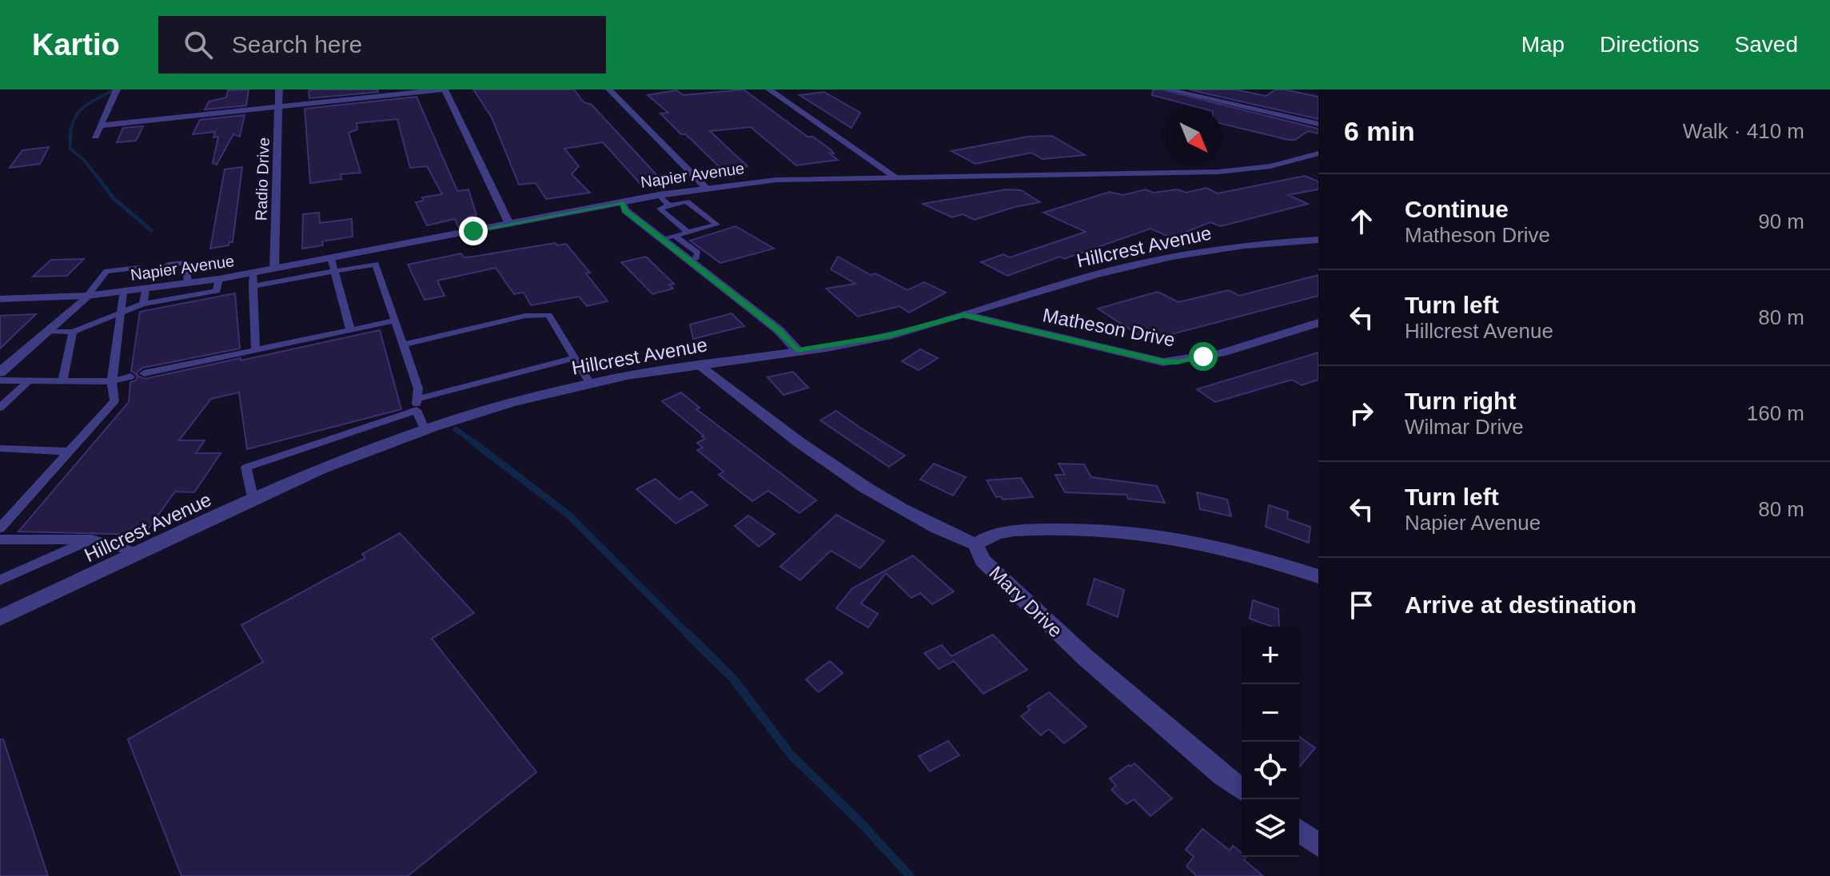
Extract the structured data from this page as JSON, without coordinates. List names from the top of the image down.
{
  "streets": {
    "street": [
      "Napier Avenue",
      "Radio Drive",
      "Hillcrest Avenue",
      "Matheson Drive",
      "Mary Drive"
    ]
  },
  "crossings": [
    ["Napier Avenue", "Radio Drive"],
    ["Hillcrest Avenue", "Matheson Drive"]
  ],
  "north": "bottom right",
  "page": {
    "header": "Kartio",
    "search": "Search here",
    "nav": ["Map", "Directions", "Saved"],
    "heading": ["6 min", "Walk · 410 m"],
    "list": [
      ["Continue", "Matheson Drive", "90 m"],
      ["Turn left", "Hillcrest Avenue", "80 m"],
      ["Turn right", "Wilmar Drive", "160 m"],
      ["Turn left", "Napier Avenue", "80 m"],
      "Arrive at destination"
    ],
    "map_buttons": ["+", "−"]
  }
}
